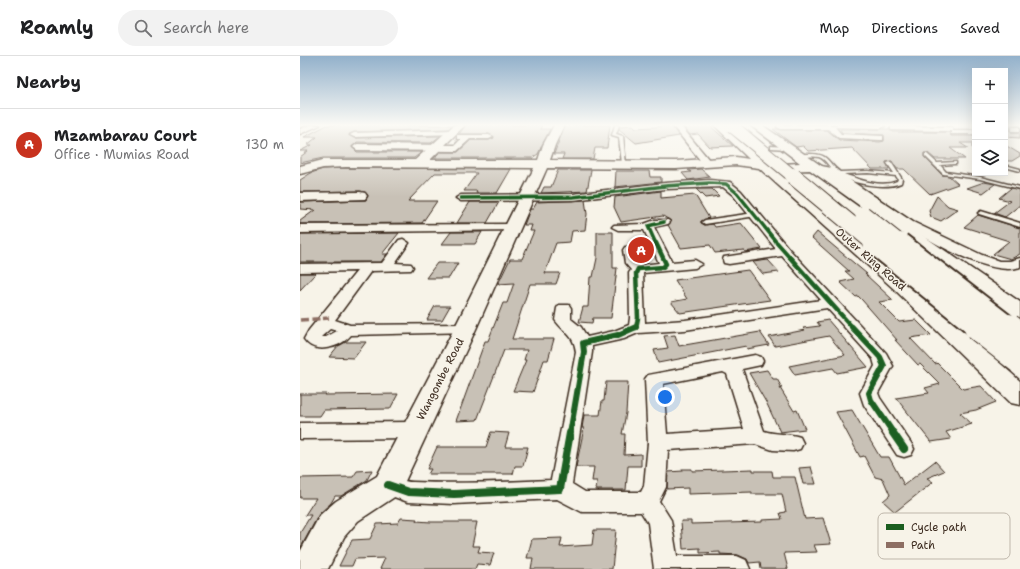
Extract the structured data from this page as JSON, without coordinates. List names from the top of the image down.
{
  "streets": {
    "main road": ["Outer Ring Road", "Wangombe Road"]
  },
  "legend": ["Cycle path", "Path"],
  "page": {
    "header": "Roamly",
    "search": "Search here",
    "nav": ["Map", "Directions", "Saved"],
    "heading": "Nearby",
    "map_buttons": ["+", "−"],
    "list": [
      {
        "mark": "A",
        "name": "Mzambarau Court",
        "note": "Office · Mumias Road",
        "value": "130 m"
      }
    ],
    "pins": "A"
  }
}
